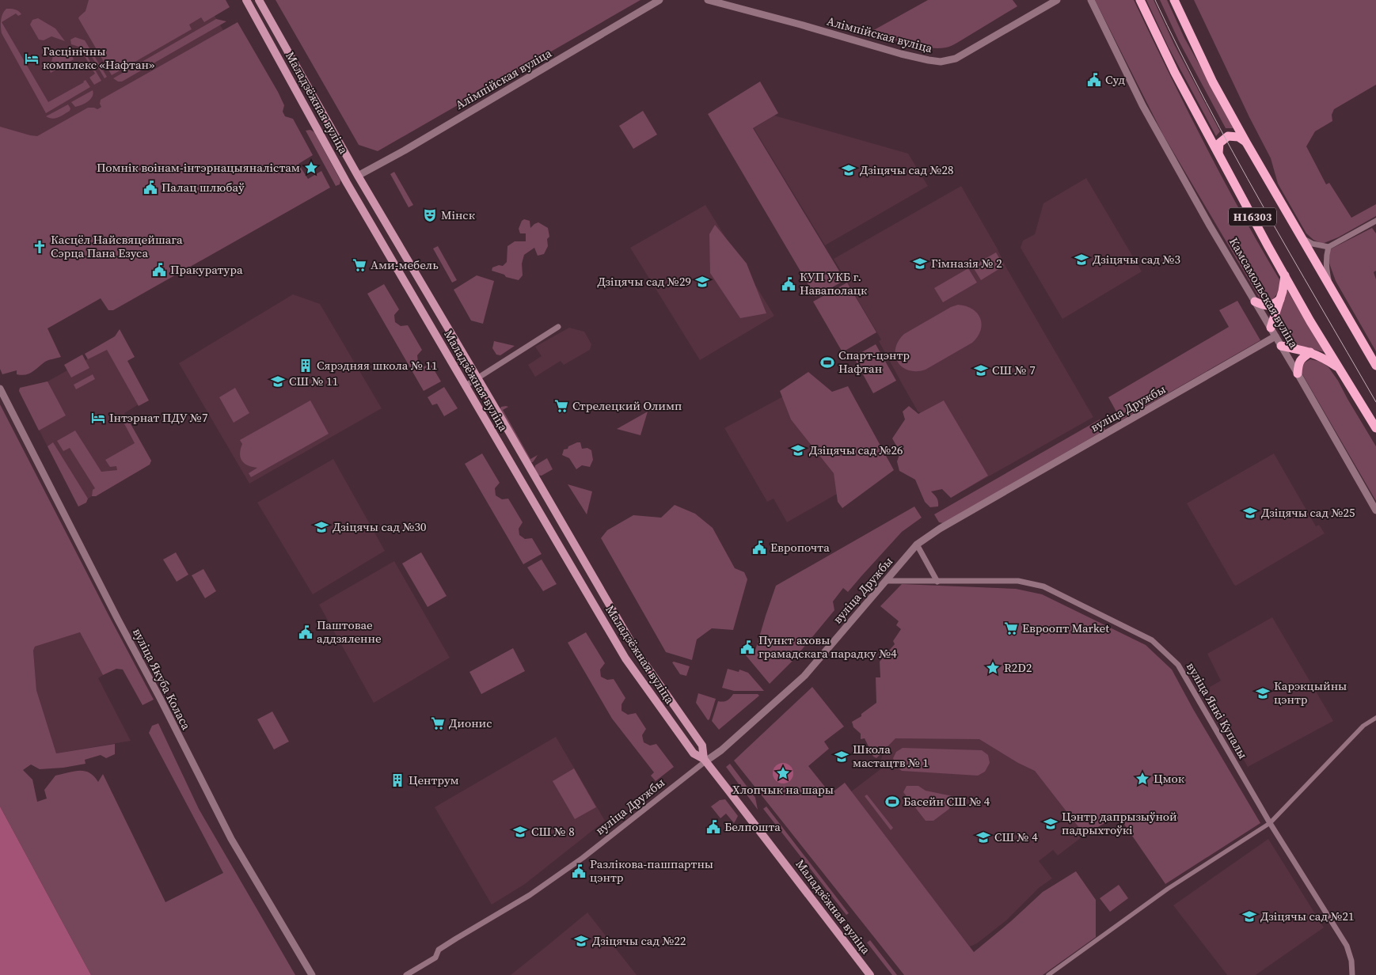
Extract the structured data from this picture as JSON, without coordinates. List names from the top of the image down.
{
  "streets": {
    "main road": ["Маладзёжная вуліца", "Н16303"],
    "street": [
      "Алімпійская вуліца",
      "Камсамольская вуліца",
      "вуліца Дружбы",
      "вуліца Якуба Коласа",
      "вуліца Янкі Купалы"
    ]
  },
  "crossings": [
    ["Алімпійская вуліца", "Маладзёжная вуліца"],
    ["Маладзёжная вуліца", "вуліца Дружбы"],
    ["Камсамольская вуліца", "вуліца Дружбы"],
    ["вуліца Дружбы", "вуліца Янкі Купалы"]
  ],
  "places": {
    "hotel": ["Гасцінічны комплекс «Нафтан»", "Інтэрнат ПДУ №7"],
    "public building": [
      "Суд",
      "Палац шлюбаў",
      "Пракуратура",
      "КУП УКБ г. Наваполацк",
      "Европочта",
      "Паштовае аддзяленне",
      "Пункт аховы грамадскага парадку №4",
      "Белпошта",
      "Разлікова-пашпартны цэнтр"
    ],
    "place": [
      "Помнік воінам-інтэрнацыяналістам",
      "R2D2",
      "Хлопчык на шары",
      "Цмок"
    ],
    "school or university": [
      "Дзіцячы сад №28",
      "Дзіцячы сад №3",
      "Гімназія № 2",
      "Дзіцячы сад №29",
      "СШ № 7",
      "СШ № 11",
      "Дзіцячы сад №26",
      "Дзіцячы сад №25",
      "Дзіцячы сад №30",
      "Карэкцыйны цэнтр",
      "Школа мастацтв № 1",
      "Цэнтр дапрызыўной падрыхтоўкі",
      "СШ № 8",
      "СШ № 4",
      "Дзіцячы сад №21",
      "Дзіцячы сад №22"
    ],
    "theatre": ["Мінск"],
    "church": ["Касцёл Найсвяцейшага Сэрца Пана Езуса"],
    "supermarket": [
      "Ами-мебель",
      "Стрелецкий Олимп",
      "Евроопт Market",
      "Дионис"
    ],
    "sports": ["Спарт-цэнтр Нафтан", "Басейн СШ № 4"],
    "building": ["Сярэдняя школа № 11", "Центрум"]
  }
}
